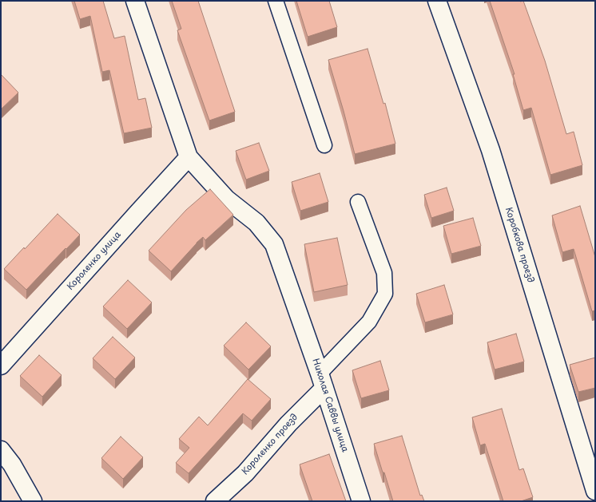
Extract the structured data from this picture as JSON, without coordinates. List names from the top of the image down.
{
  "streets": {
    "street": [
      "Коробкова проезд",
      "Короленко улица",
      "Николая Саввы улица",
      "Короленко проезд"
    ]
  },
  "crossings": [
    ["Короленко улица", "Николая Саввы улица"],
    ["Николая Саввы улица", "Короленко проезд"]
  ]
}
